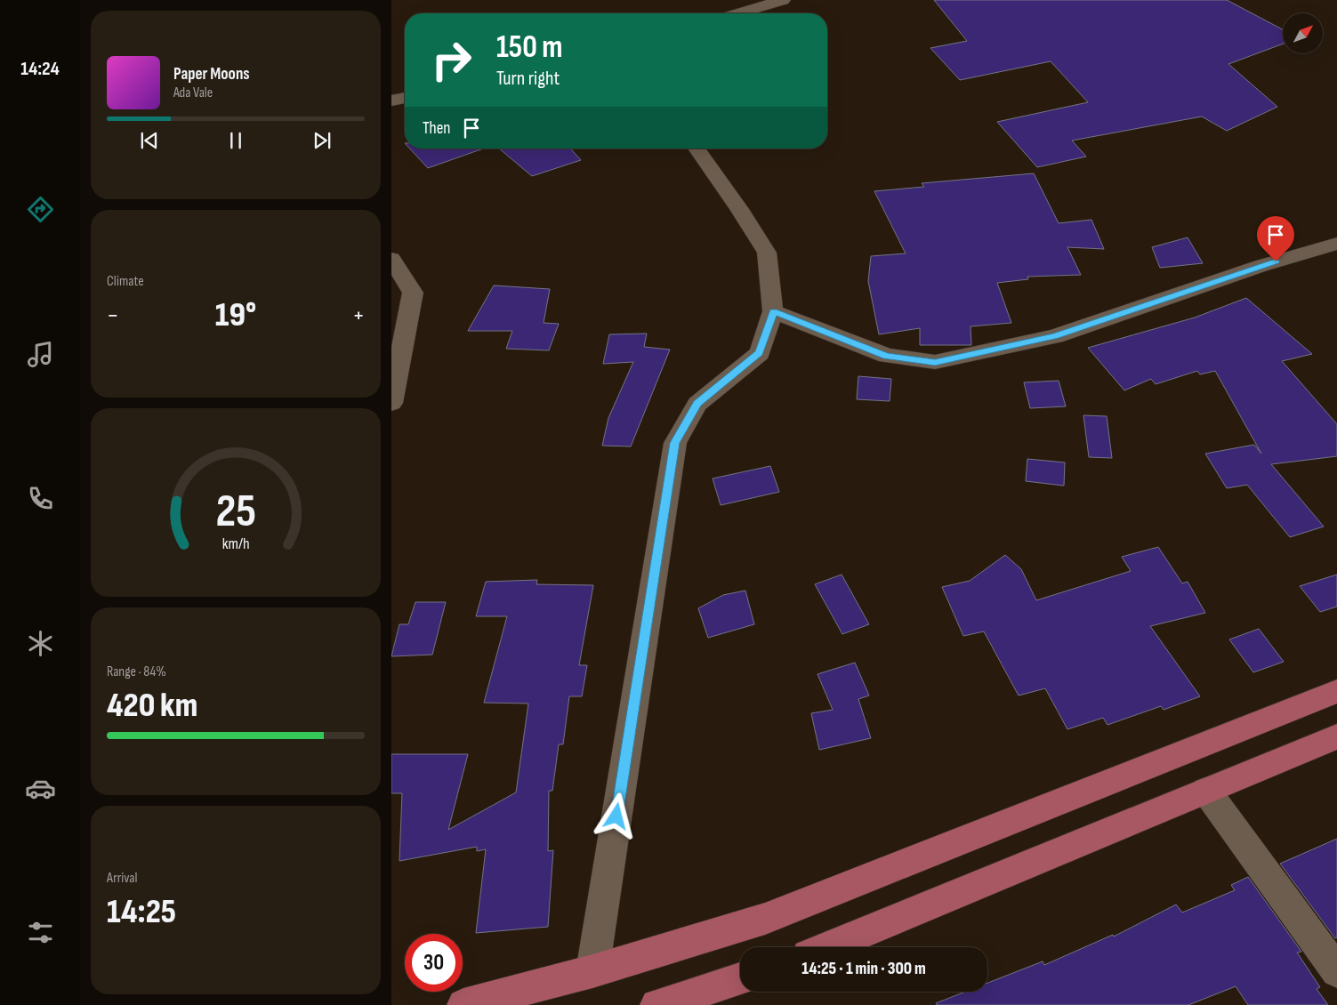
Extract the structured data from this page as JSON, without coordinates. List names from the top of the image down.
{
  "north": "top right",
  "page": {
    "tabs": "14:24",
    "turn": ["150 m", "Turn right"],
    "song": ["Paper Moons", "Ada Vale"],
    "then": "Then",
    "tile": [
      "Climate",
      ["Range · 84%", "420 km"],
      ["Arrival", "14:25"]
    ],
    "heat": ["−", "19°", "+"],
    "limit": "30",
    "trip": "14:25 · 1 min · 300 m",
    "gauge": ["25", "km/h"]
  }
}
